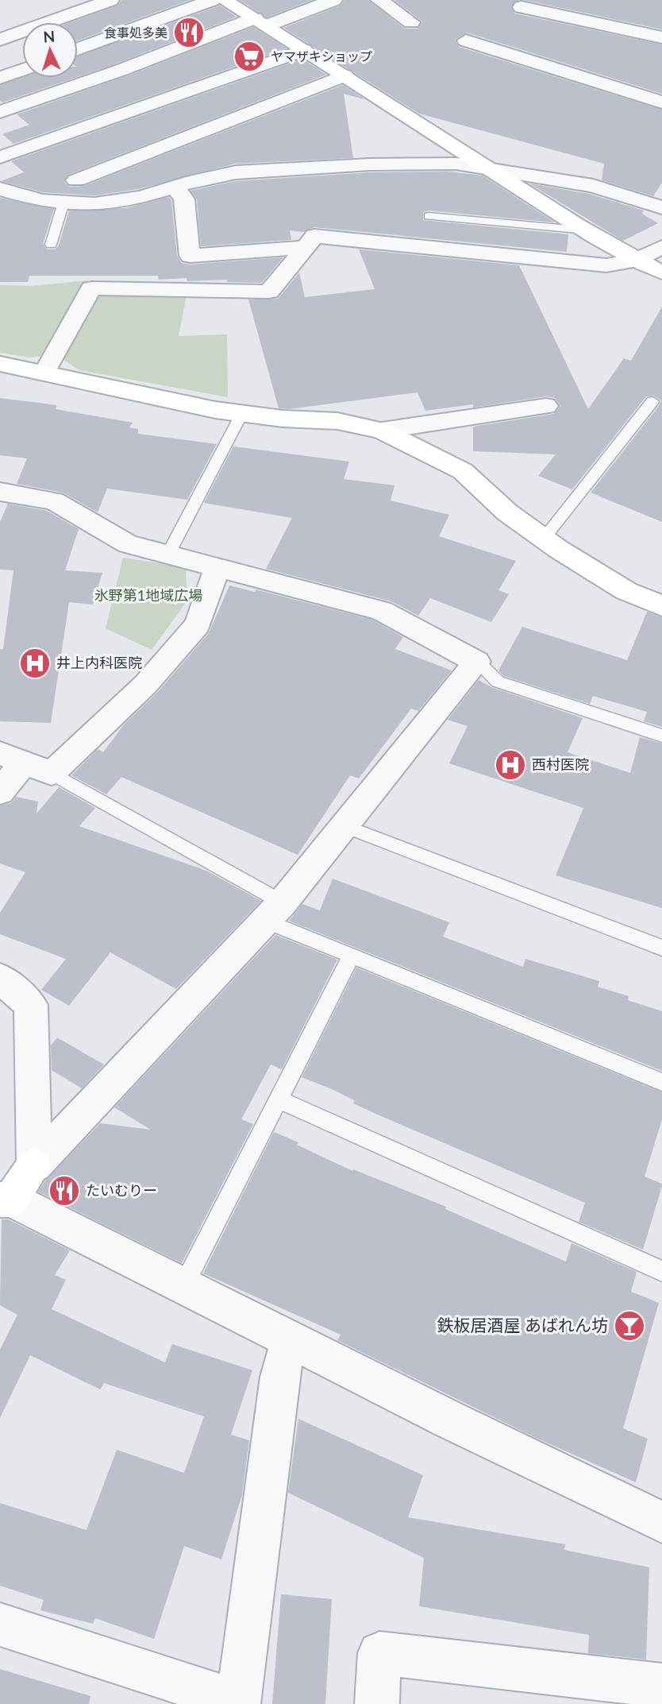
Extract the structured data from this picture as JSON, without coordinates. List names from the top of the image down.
{
  "parks": ["氷野第1地域広場"],
  "places": {
    "restaurant": ["食事処多美", "たいむりー"],
    "supermarket": ["ヤマザキショップ"],
    "hospital": ["井上内科医院", "西村医院"],
    "bar": ["鉄板居酒屋 あばれん坊"]
  },
  "north": "top"
}
